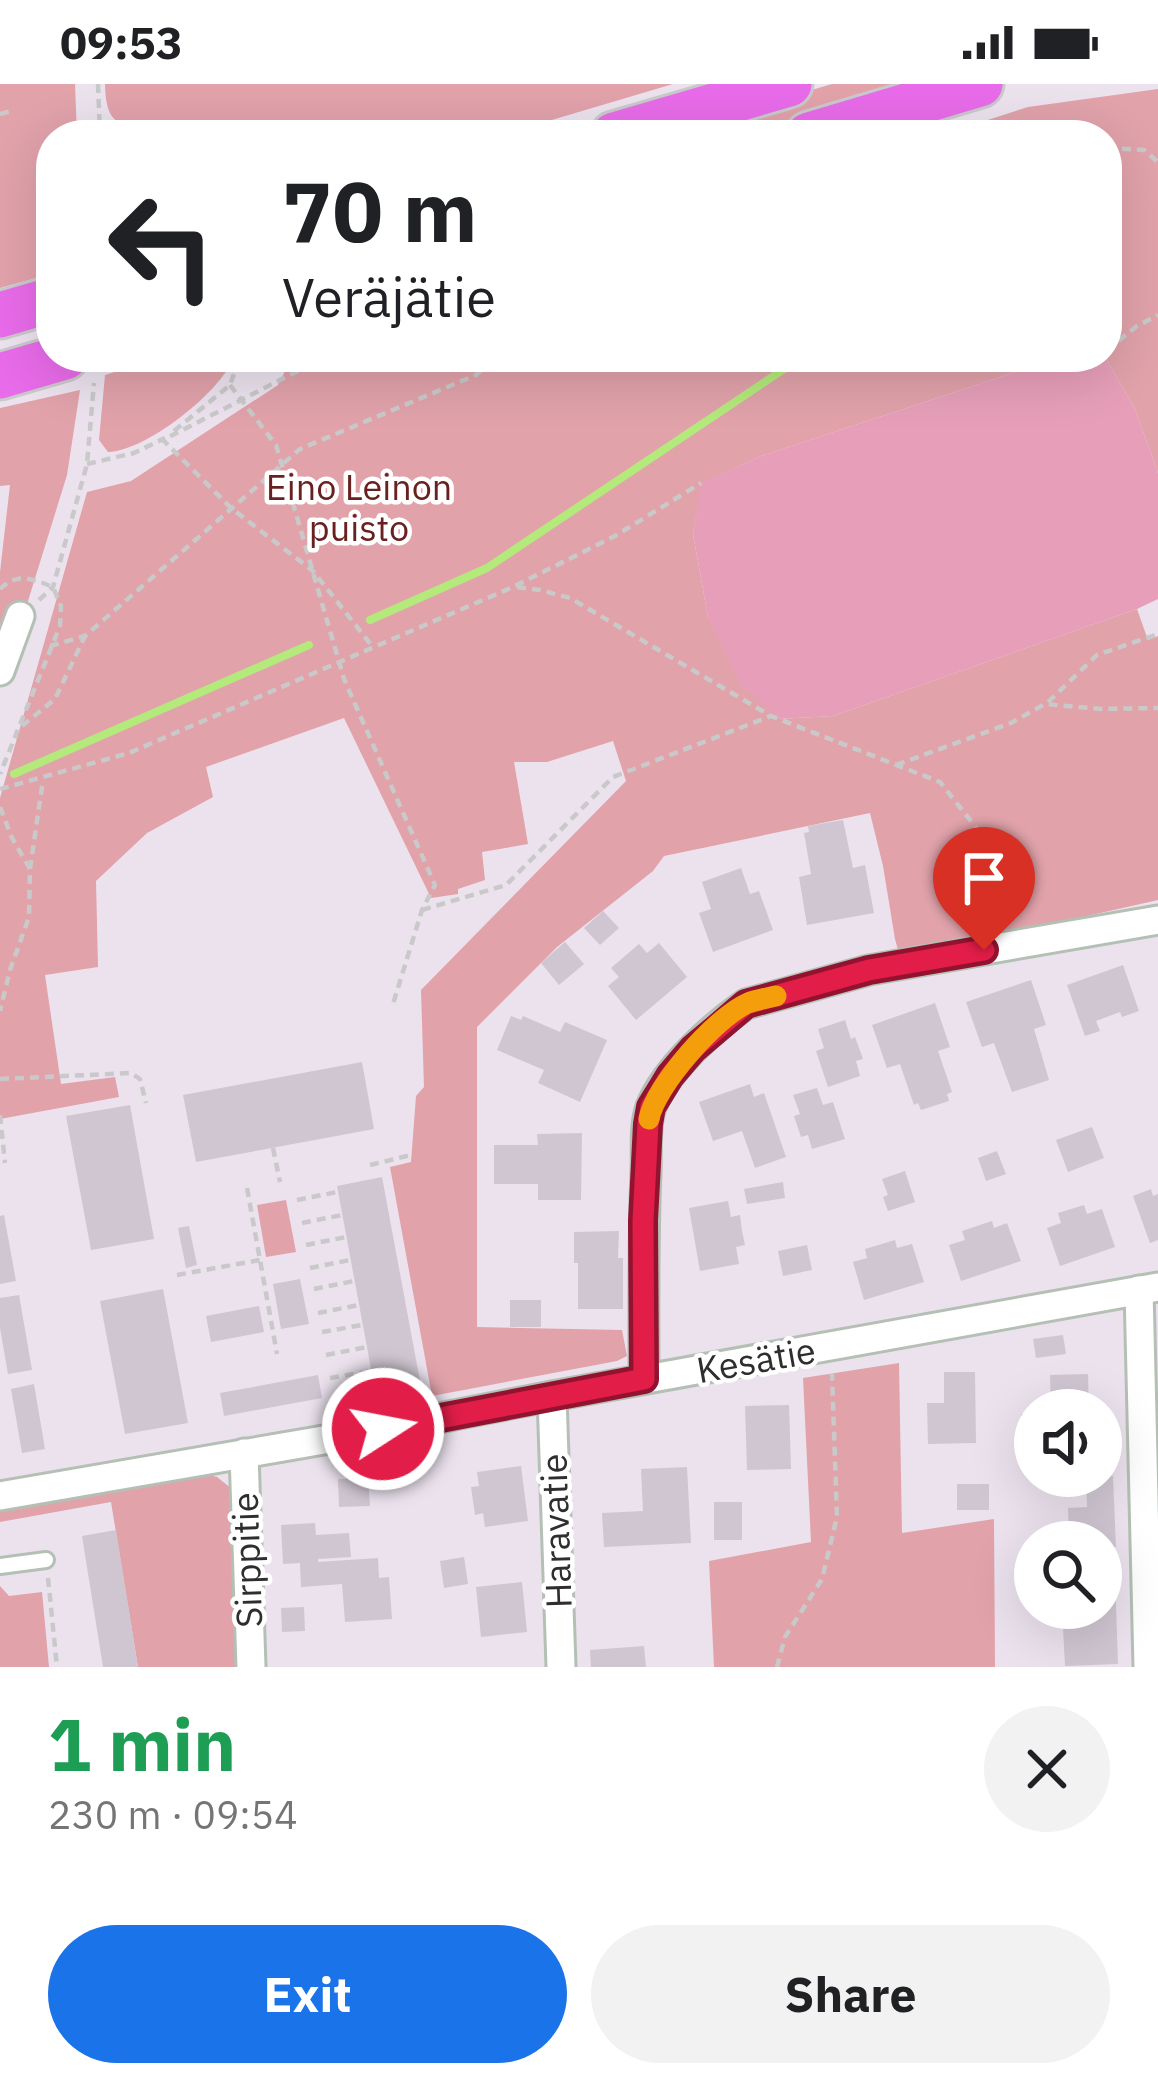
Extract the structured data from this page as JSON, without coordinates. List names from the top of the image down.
{
  "streets": {
    "street": ["Kesätie", "Haravatie", "Sirppitie"]
  },
  "crossings": [
    ["Kesätie", "Haravatie"],
    ["Kesätie", "Sirppitie"]
  ],
  "parks": ["Eino Leinon puisto"],
  "page": {
    "status": "09:53",
    "turn": ["70 m", "Veräjätie"],
    "heading": ["1 min", "230 m · 09:54"],
    "buttons": ["Exit", "Share"]
  }
}
